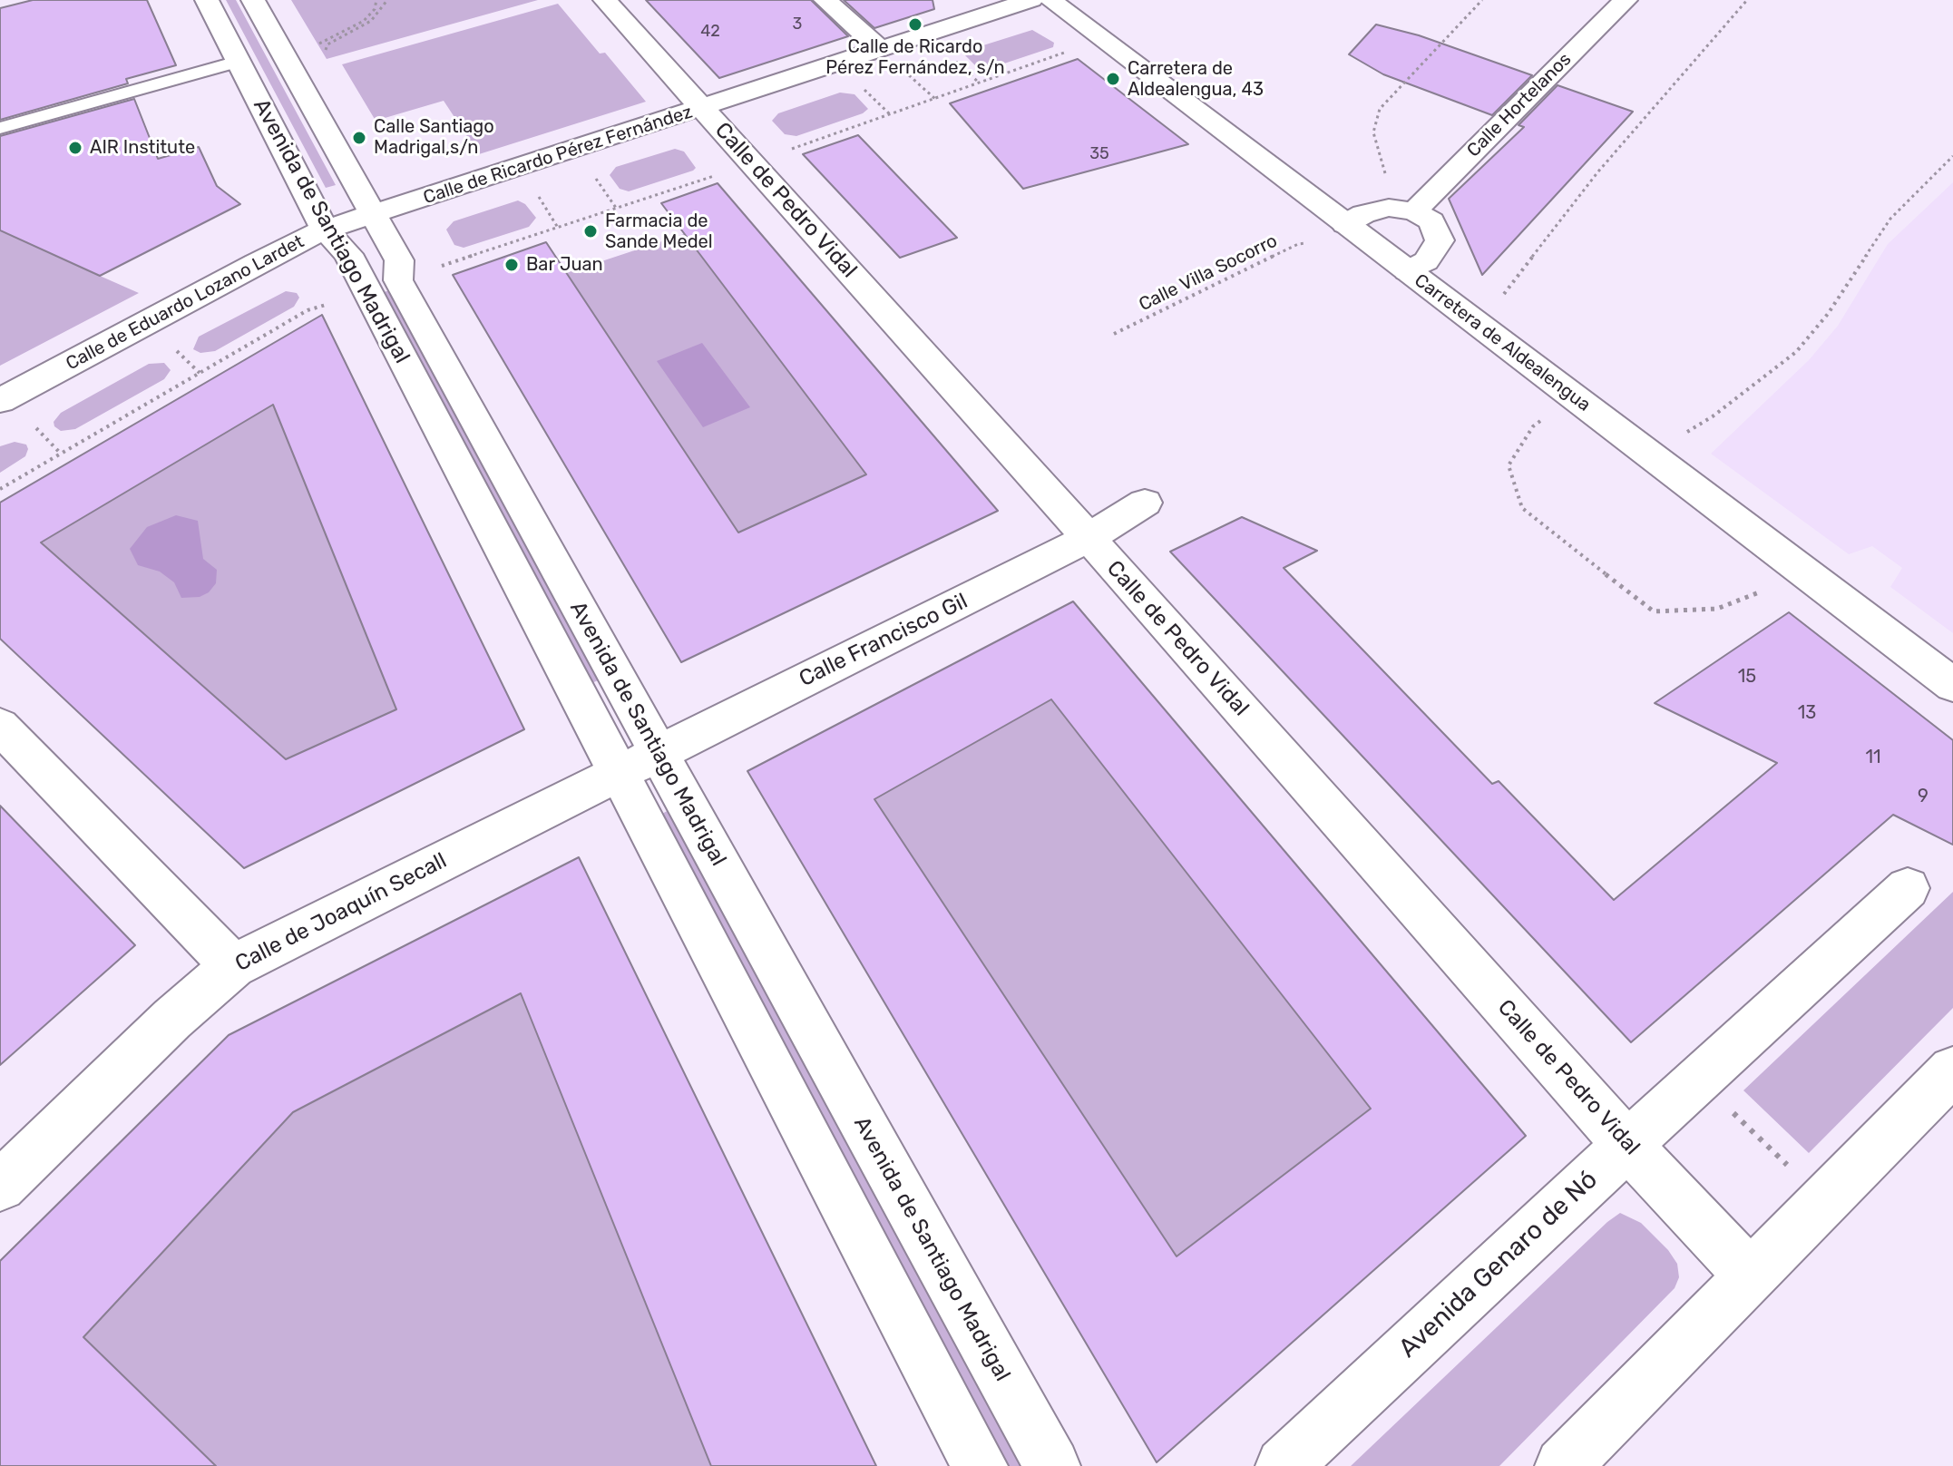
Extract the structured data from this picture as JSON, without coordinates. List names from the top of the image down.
{
  "streets": {
    "street": [
      "Calle Hortelanos",
      "Calle de Ricardo Pérez Fernández",
      "Calle de Pedro Vidal",
      "Avenida de Santiago Madrigal",
      "Calle de Eduardo Lozano Lardet",
      "Carretera de Aldealengua",
      "Calle Francisco Gil",
      "Calle de Joaquín Secall",
      "Avenida Genaro de Nó"
    ],
    "path": ["Calle Villa Socorro"]
  },
  "crossings": [
    ["Calle de Ricardo Pérez Fernández", "Calle de Pedro Vidal"],
    ["Calle de Ricardo Pérez Fernández", "Avenida de Santiago Madrigal"],
    ["Calle de Ricardo Pérez Fernández", "Calle de Eduardo Lozano Lardet"],
    ["Calle de Pedro Vidal", "Calle Francisco Gil"],
    ["Calle de Pedro Vidal", "Avenida Genaro de Nó"],
    ["Avenida de Santiago Madrigal", "Calle de Eduardo Lozano Lardet"],
    ["Avenida de Santiago Madrigal", "Calle Francisco Gil"],
    ["Avenida de Santiago Madrigal", "Calle de Joaquín Secall"],
    ["Calle Francisco Gil", "Calle de Joaquín Secall"]
  ],
  "places": [
    "Calle de Ricardo Pérez Fernández, s/n",
    "Carretera de Aldealengua, 43",
    "Calle Santiago Madrigal,s/n",
    "AIR Institute",
    "Farmacia de Sande Medel",
    "Bar Juan"
  ],
  "house_numbers": [
    "3",
    "42",
    "35",
    "15",
    "13",
    "11",
    "9"
  ]
}
